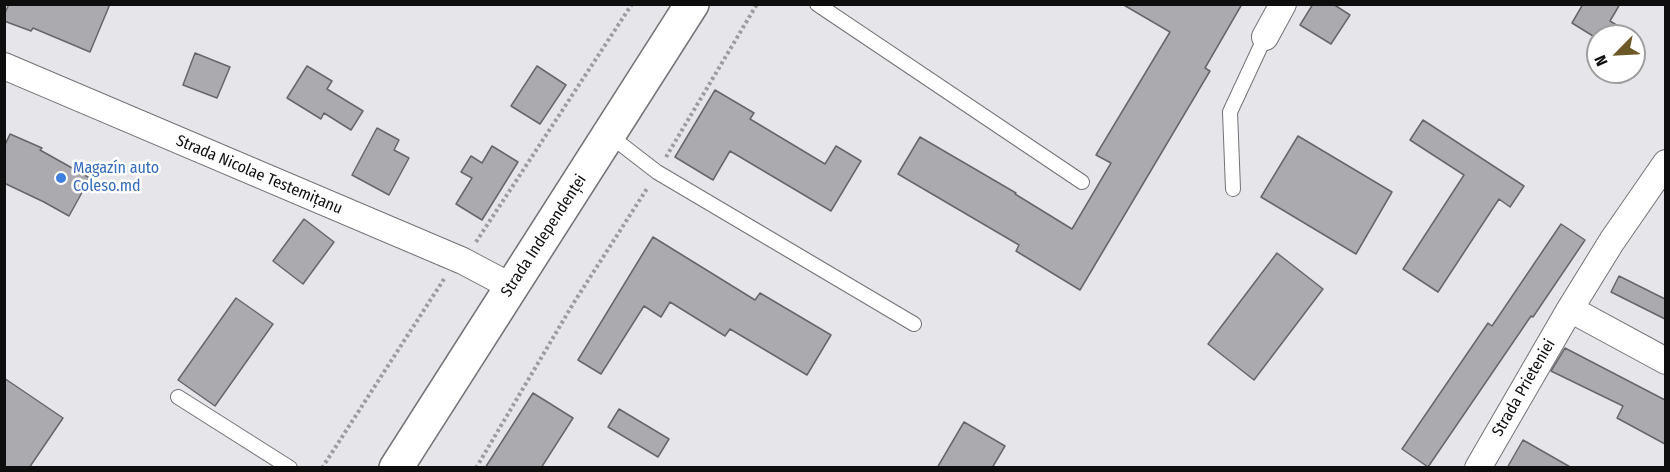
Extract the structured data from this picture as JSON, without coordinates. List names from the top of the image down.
{
  "streets": {
    "main road": ["Strada Independenței"],
    "street": ["Strada Nicolae Testemițanu", "Strada Prieteniei"]
  },
  "crossings": [
    ["Strada Nicolae Testemițanu", "Strada Independenței"]
  ],
  "places": ["Magazín auto Coleso.md"],
  "north": "bottom left"
}
